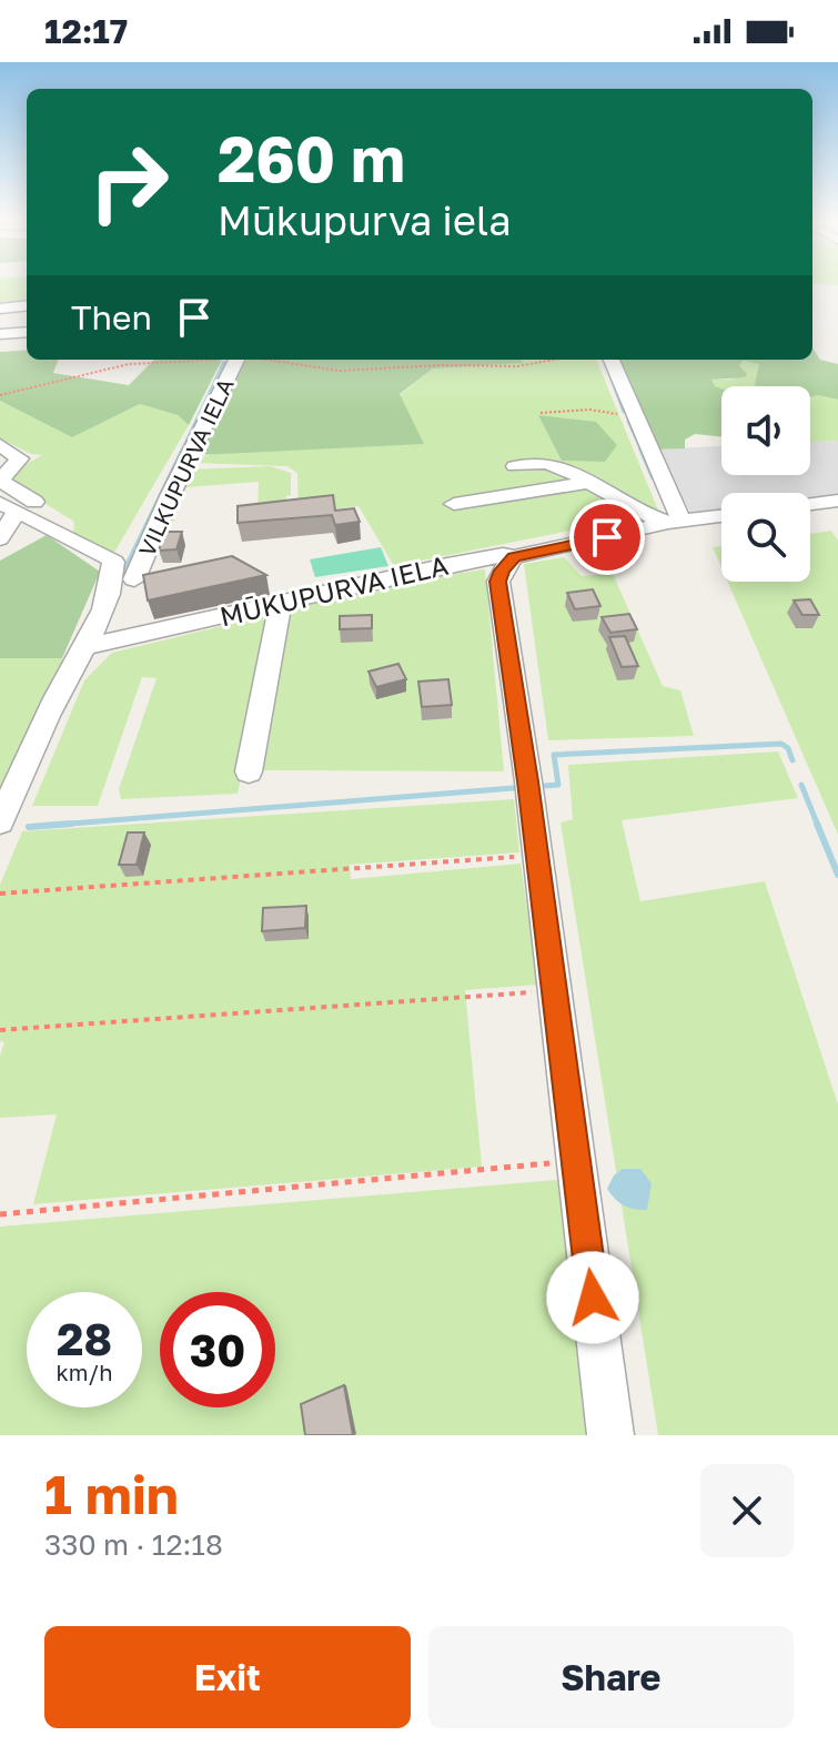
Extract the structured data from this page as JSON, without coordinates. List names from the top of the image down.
{
  "streets": {
    "street": ["VILKUPURVA IELA", "MŪKUPURVA IELA"]
  },
  "page": {
    "status": "12:17",
    "turn": ["260 m", "Mūkupurva iela"],
    "then": "Then",
    "speed": "28 km/h",
    "limit": "30",
    "heading": ["1 min", "330 m · 12:18"],
    "buttons": ["Exit", "Share"]
  }
}
